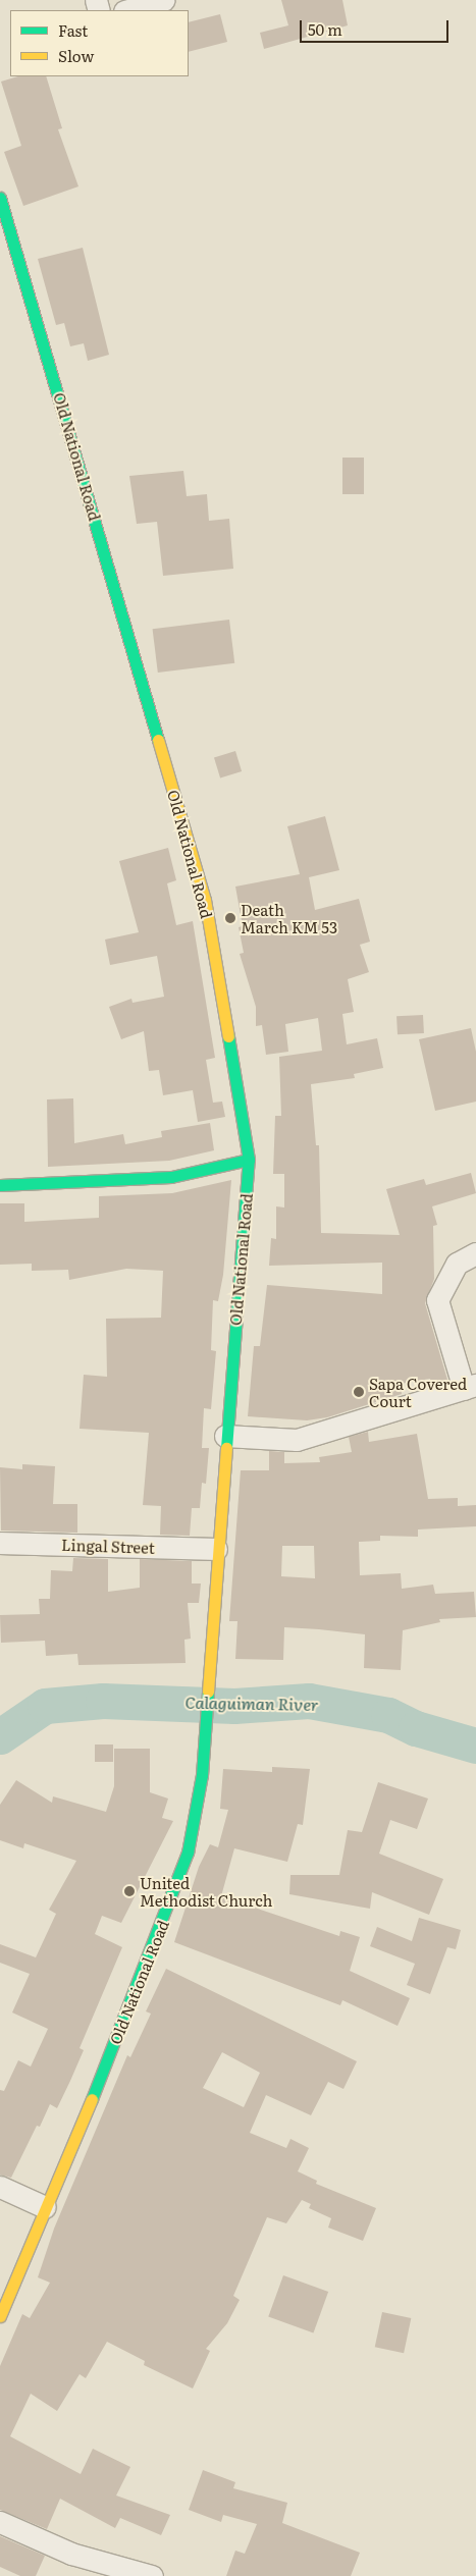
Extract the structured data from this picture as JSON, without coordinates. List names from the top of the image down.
{
  "streets": {
    "main road": ["Old National Road"],
    "street": ["Lingal Street"]
  },
  "crossings": [
    ["Old National Road", "Lingal Street"]
  ],
  "water": ["Calaguiman River"],
  "places": ["Death March KM 53", "Sapa Covered Court", "United Methodist Church"],
  "legend": ["Fast", "Slow"],
  "scale_bar": "50 m"
}
